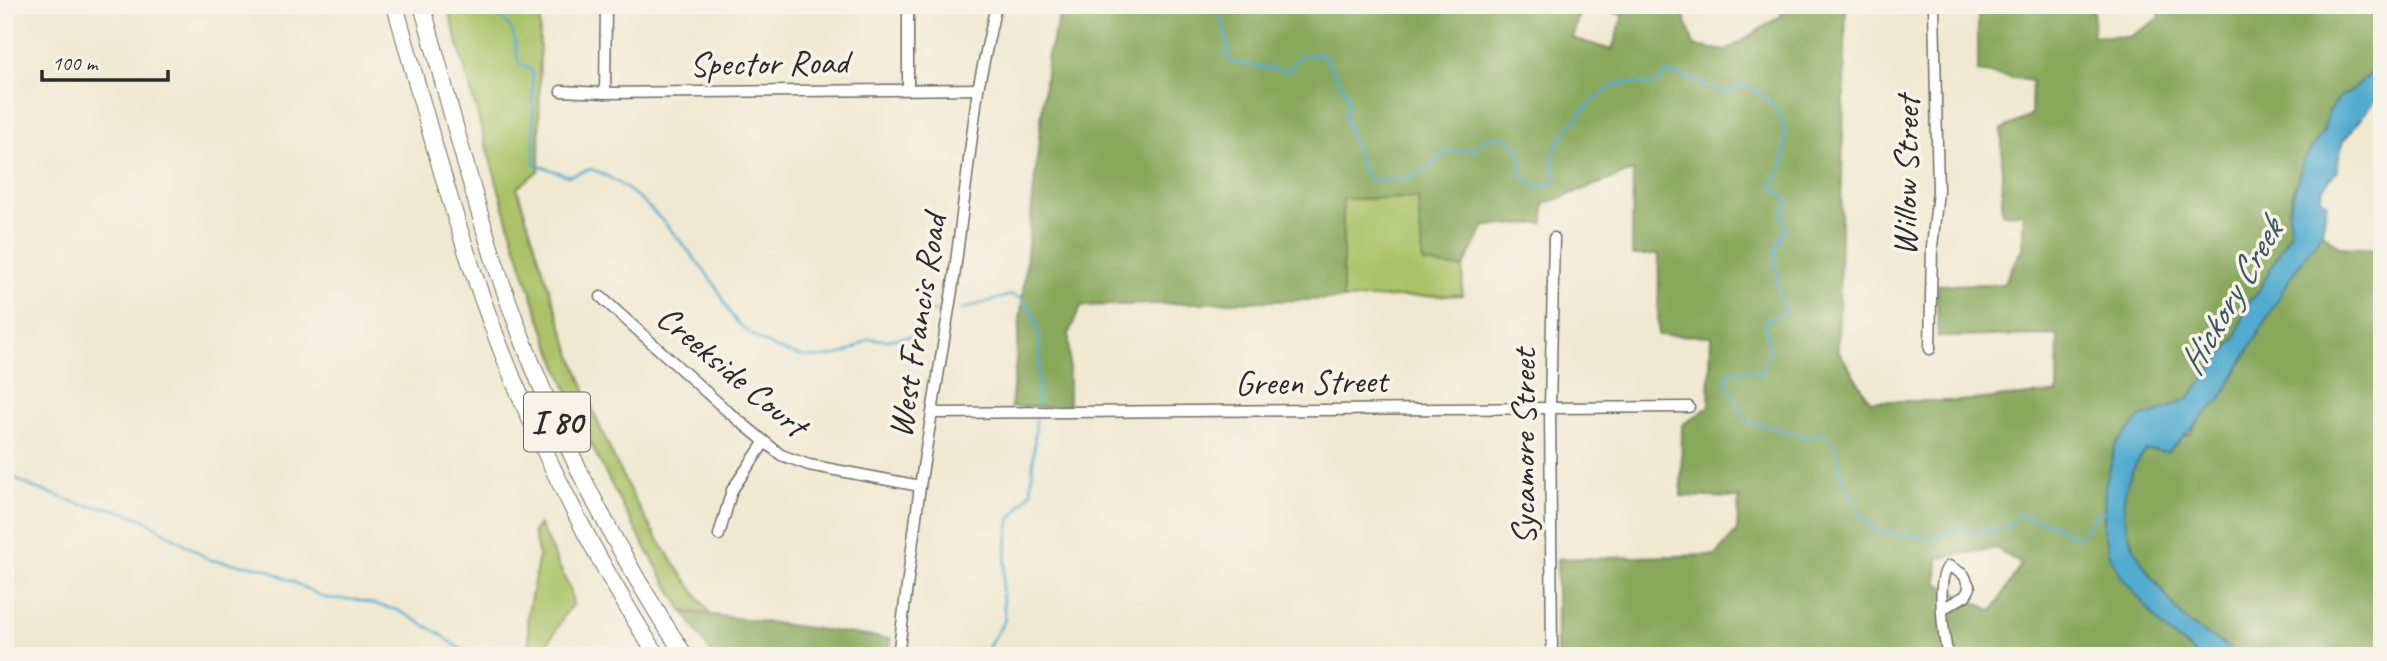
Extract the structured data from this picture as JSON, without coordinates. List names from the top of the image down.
{
  "streets": {
    "highway": ["I 80"],
    "street": [
      "Spector Road",
      "Willow Street",
      "West Francis Road",
      "Creekside Court",
      "Green Street",
      "Sycamore Street"
    ]
  },
  "crossings": [
    ["Spector Road", "West Francis Road"],
    ["West Francis Road", "Creekside Court"],
    ["West Francis Road", "Green Street"],
    ["Green Street", "Sycamore Street"]
  ],
  "water": ["Hickory Creek"],
  "scale_bar": "100 m"
}
